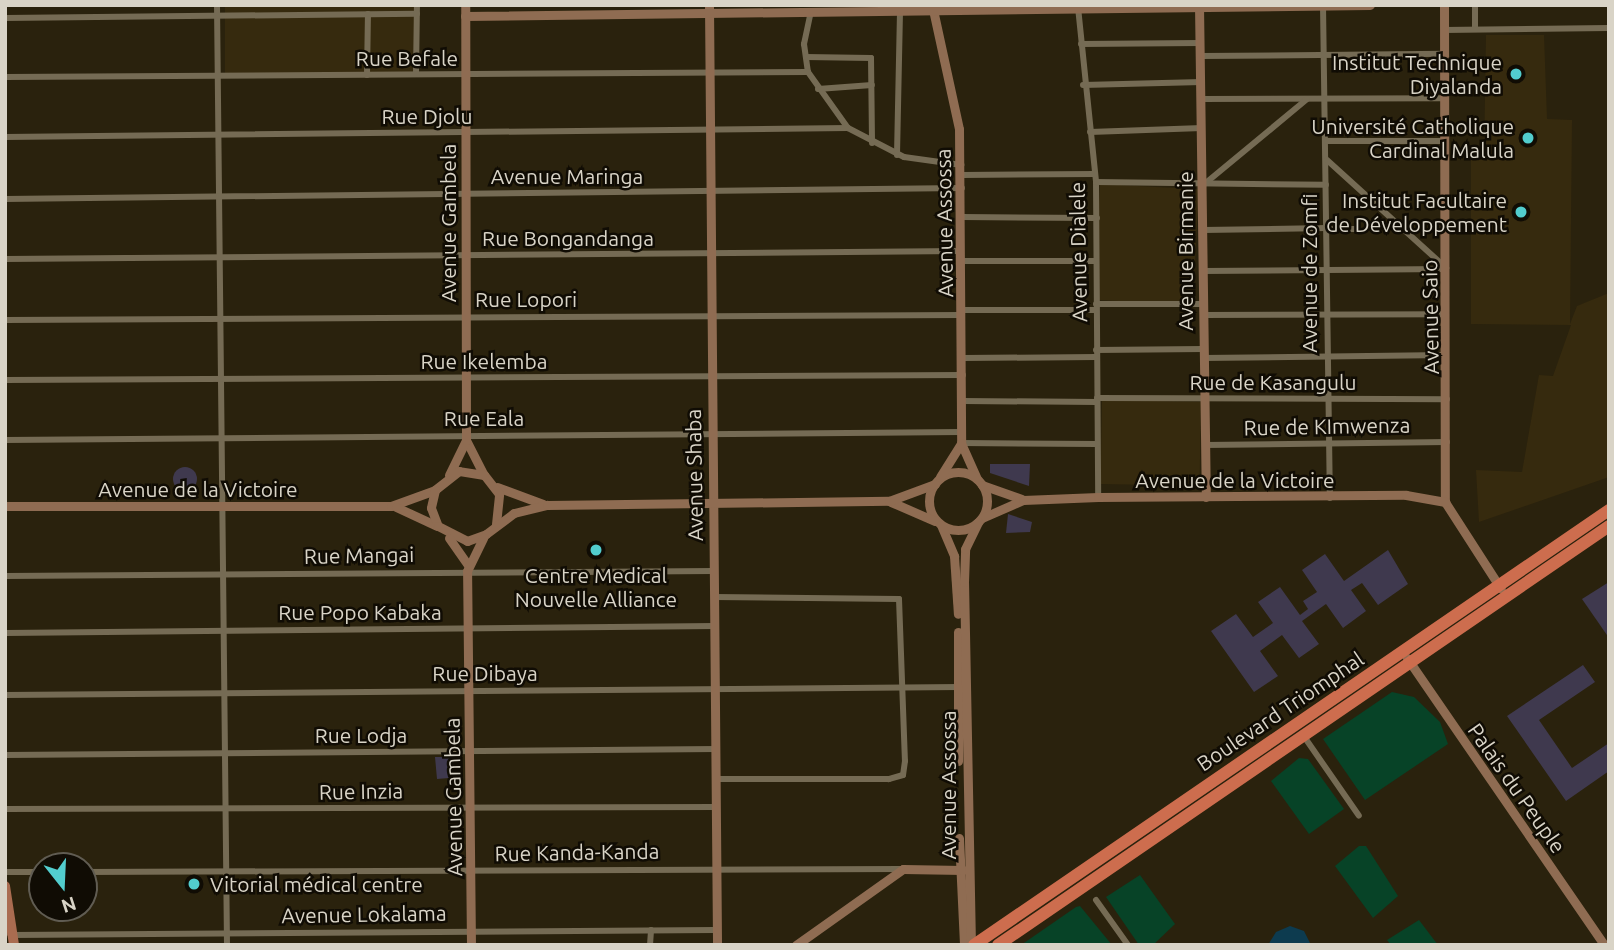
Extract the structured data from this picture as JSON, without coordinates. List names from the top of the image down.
{
  "streets": {
    "highway": ["Boulevard Triomphal"],
    "street": [
      "Rue Befale",
      "Rue Djolu",
      "Avenue Maringa",
      "Avenue Gambela",
      "Avenue Assossa",
      "Rue Bongandanga",
      "Avenue Birmanie",
      "Avenue Dialele",
      "Avenue de Zomfi",
      "Rue Lopori",
      "Avenue Saio",
      "Rue Ikelemba",
      "Rue de Kasangulu",
      "Rue Eala",
      "Rue de KImwenza",
      "Avenue Shaba",
      "Avenue de la Victoire",
      "Rue Mangai",
      "Rue Popo Kabaka",
      "Rue Dibaya",
      "Rue Lodja",
      "Palais du Peuple",
      "Rue Inzia",
      "Rue Kanda-Kanda",
      "Avenue Lokalama"
    ]
  },
  "crossings": [
    ["Rue Befale", "Avenue Gambela"],
    ["Rue Befale", "Avenue Shaba"],
    ["Rue Djolu", "Avenue Gambela"],
    ["Rue Djolu", "Avenue Shaba"],
    ["Avenue Maringa", "Avenue Gambela"],
    ["Avenue Maringa", "Avenue Assossa"],
    ["Avenue Maringa", "Avenue Shaba"],
    ["Avenue Gambela", "Rue Bongandanga"],
    ["Avenue Gambela", "Rue Lopori"],
    ["Avenue Gambela", "Rue Ikelemba"],
    ["Avenue Gambela", "Rue Eala"],
    ["Avenue Gambela", "Rue Mangai"],
    ["Avenue Gambela", "Rue Popo Kabaka"],
    ["Avenue Gambela", "Rue Dibaya"],
    ["Avenue Gambela", "Rue Lodja"],
    ["Avenue Gambela", "Rue Inzia"],
    ["Avenue Gambela", "Rue Kanda-Kanda"],
    ["Avenue Gambela", "Avenue Lokalama"],
    ["Avenue Assossa", "Rue Bongandanga"],
    ["Avenue Assossa", "Rue Lopori"],
    ["Avenue Assossa", "Rue Ikelemba"],
    ["Avenue Assossa", "Rue de Kasangulu"],
    ["Avenue Assossa", "Rue Eala"],
    ["Avenue Assossa", "Rue Dibaya"],
    ["Avenue Assossa", "Boulevard Triomphal"],
    ["Rue Bongandanga", "Avenue Shaba"],
    ["Avenue Birmanie", "Rue Lopori"],
    ["Avenue Birmanie", "Rue de Kasangulu"],
    ["Avenue Birmanie", "Rue de KImwenza"],
    ["Avenue Birmanie", "Avenue de la Victoire"],
    ["Avenue Dialele", "Rue Lopori"],
    ["Avenue Dialele", "Rue de Kasangulu"],
    ["Avenue Dialele", "Avenue de la Victoire"],
    ["Avenue de Zomfi", "Rue de Kasangulu"],
    ["Avenue de Zomfi", "Rue de KImwenza"],
    ["Avenue de Zomfi", "Avenue de la Victoire"],
    ["Rue Lopori", "Avenue Shaba"],
    ["Avenue Saio", "Rue de Kasangulu"],
    ["Avenue Saio", "Rue de KImwenza"],
    ["Avenue Saio", "Avenue de la Victoire"],
    ["Rue Ikelemba", "Avenue Shaba"],
    ["Rue Eala", "Avenue Shaba"],
    ["Avenue Shaba", "Rue Mangai"],
    ["Avenue Shaba", "Rue Popo Kabaka"],
    ["Avenue Shaba", "Rue Dibaya"],
    ["Avenue Shaba", "Rue Lodja"],
    ["Avenue Shaba", "Rue Inzia"],
    ["Avenue Shaba", "Rue Kanda-Kanda"],
    ["Avenue Shaba", "Avenue Lokalama"],
    ["Boulevard Triomphal", "Palais du Peuple"]
  ],
  "places": [
    "Institut Technique Diyalanda",
    "Université Catholique Cardinal Malula",
    "Institut Facultaire de Développement",
    "Centre Medical Nouvelle Alliance",
    "Vitorial médical centre"
  ],
  "north": "bottom"
}
